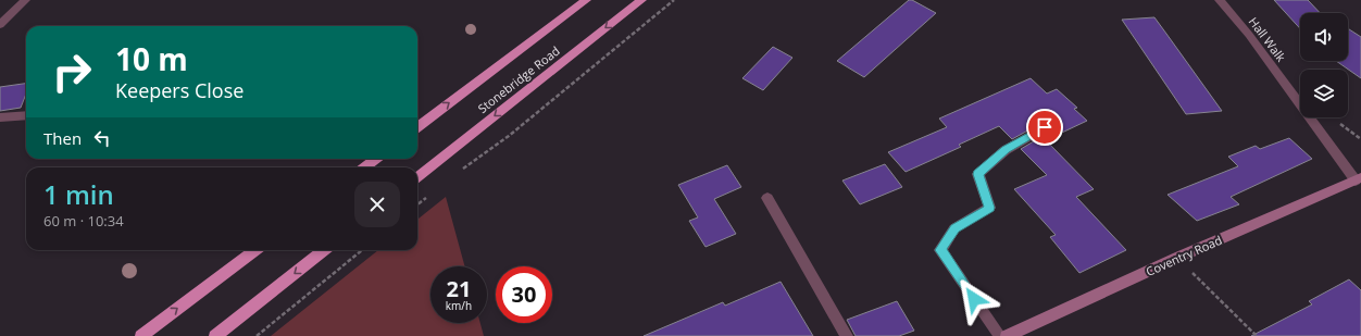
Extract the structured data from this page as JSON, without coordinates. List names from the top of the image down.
{
  "streets": {
    "highway": ["Stonebridge Road"],
    "main road": ["Coventry Road"],
    "street": ["Hall Walk"]
  },
  "crossings": [
    ["Hall Walk", "Coventry Road"]
  ],
  "page": {
    "turn": ["10 m", "Keepers Close"],
    "then": "Then",
    "heading": ["1 min", "60 m · 10:34"],
    "speed": "21 km/h",
    "limit": "30"
  }
}
